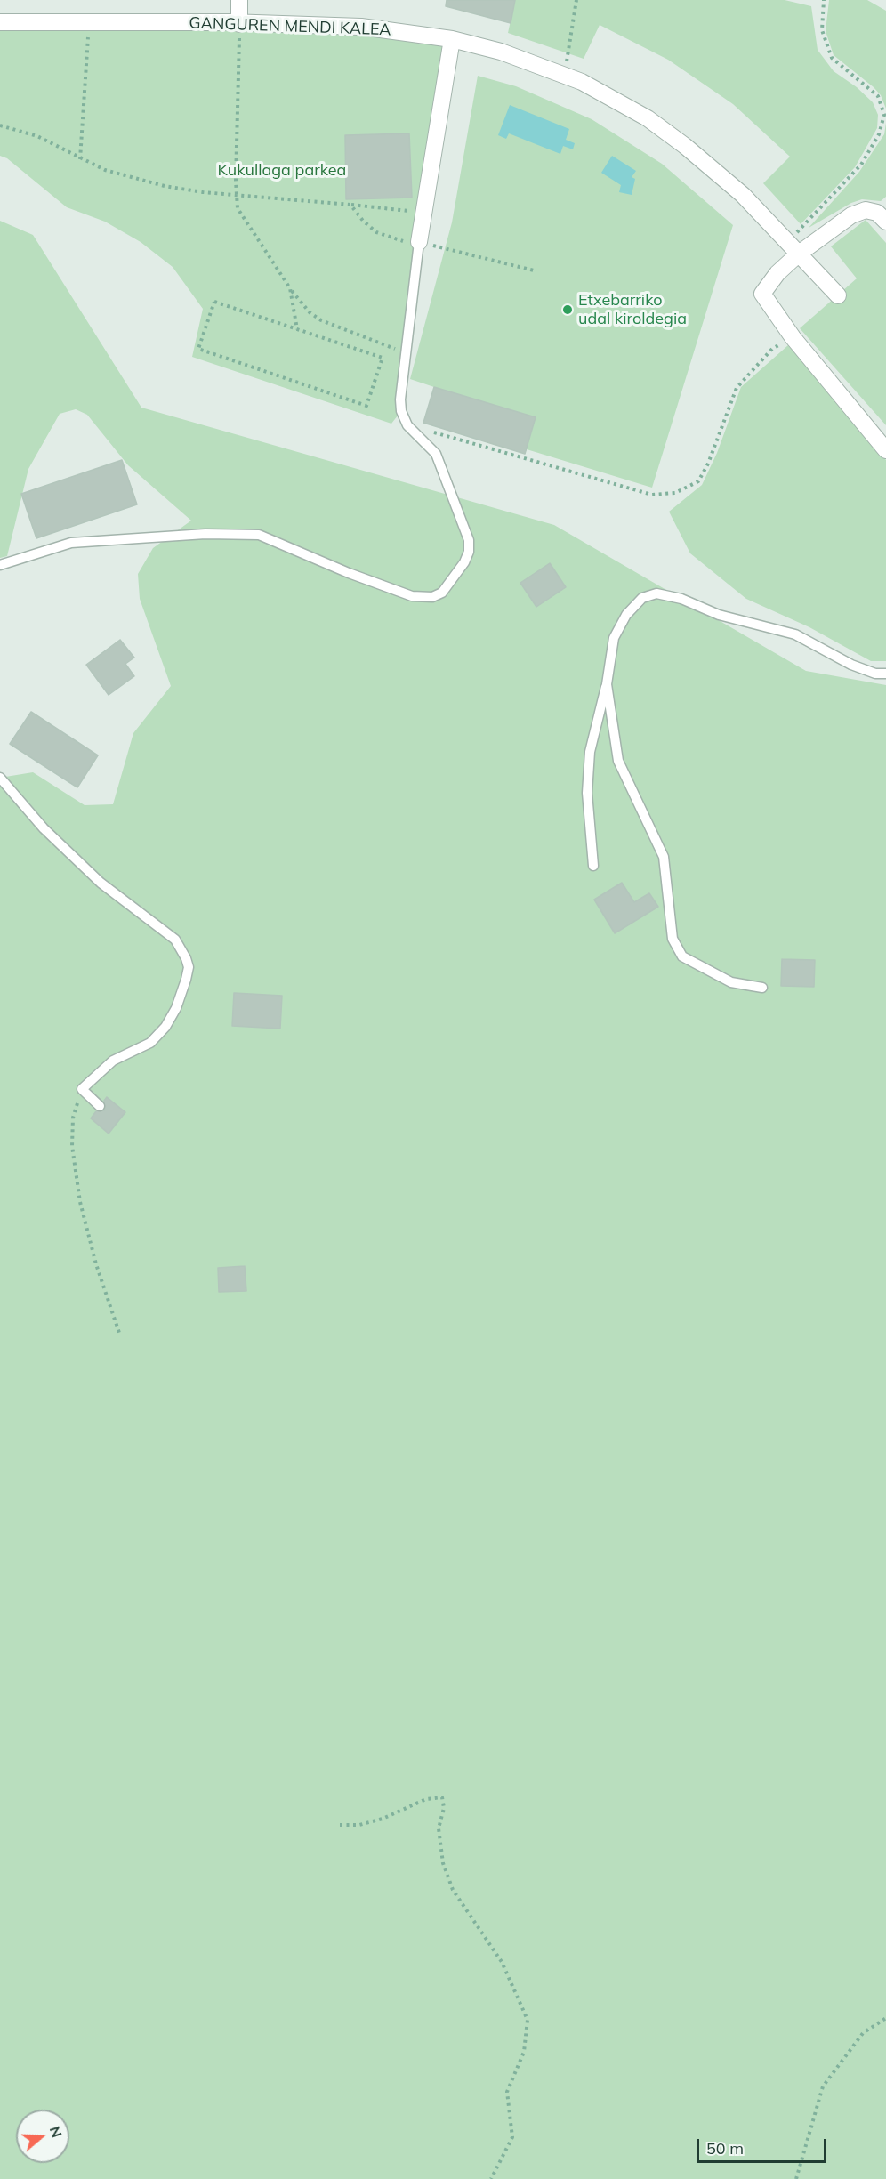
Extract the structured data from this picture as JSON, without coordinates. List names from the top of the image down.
{
  "streets": {
    "street": ["GANGUREN MENDI KALEA"]
  },
  "parks": ["Kukullaga parkea"],
  "places": ["Etxebarriko udal kiroldegia"],
  "scale_bar": "50 m",
  "north": "right"
}
